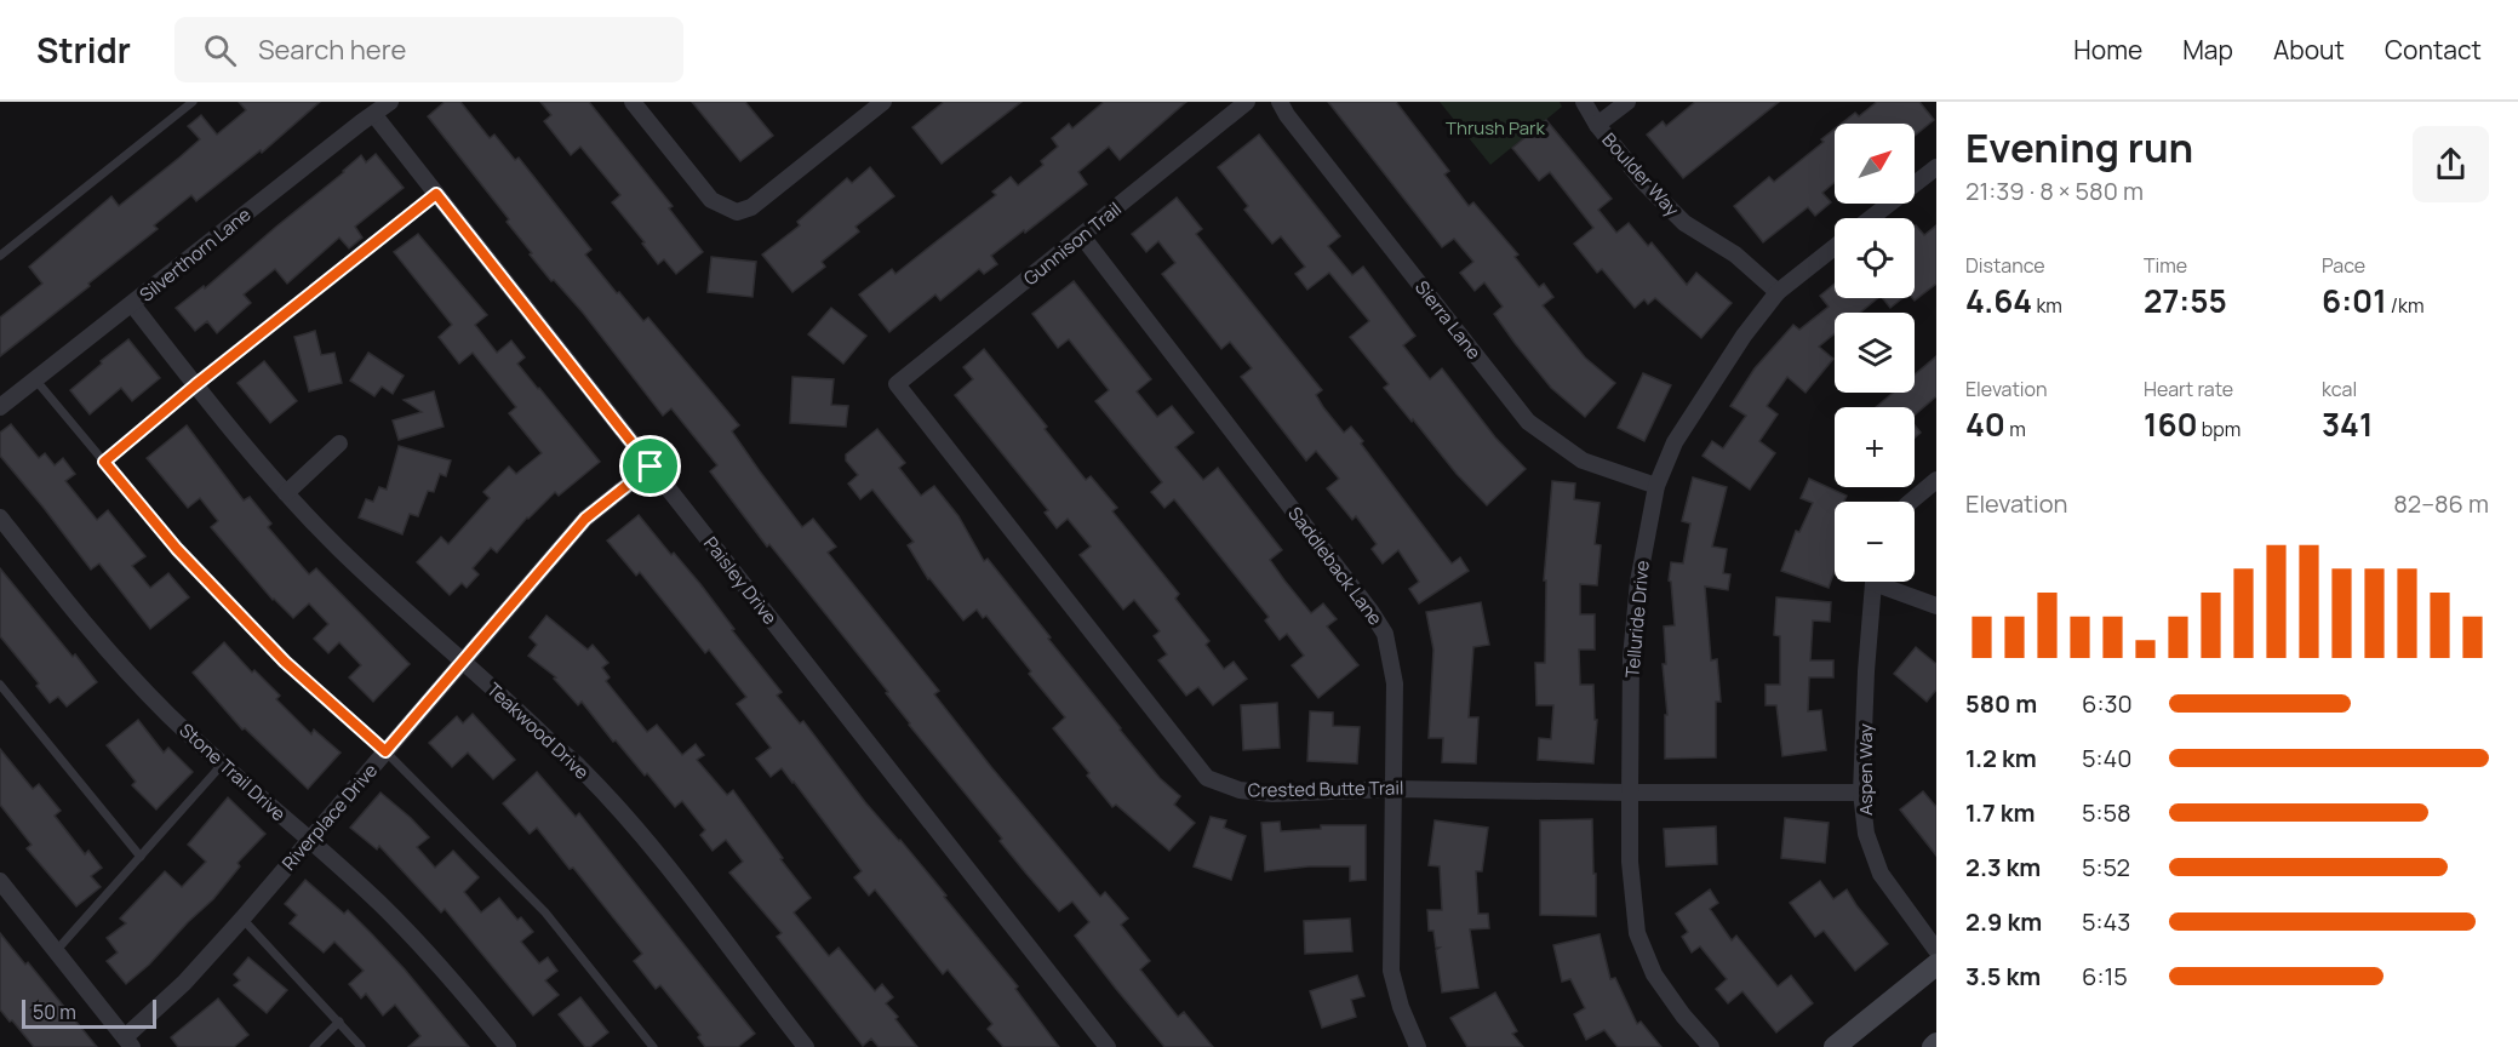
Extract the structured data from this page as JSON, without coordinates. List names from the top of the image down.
{
  "streets": {
    "street": [
      "Boulder Way",
      "Gunnison Trail",
      "Silverthorn Lane",
      "Sierra Lane",
      "Saddleback Lane",
      "Paisley Drive",
      "Telluride Drive",
      "Teakwood Drive",
      "Aspen Way",
      "Stone Trail Drive",
      "Crested Butte Trail",
      "Riverplace Drive"
    ]
  },
  "crossings": [
    ["Boulder Way", "Telluride Drive"],
    ["Gunnison Trail", "Saddleback Lane"],
    ["Gunnison Trail", "Crested Butte Trail"],
    ["Silverthorn Lane", "Paisley Drive"],
    ["Silverthorn Lane", "Teakwood Drive"],
    ["Sierra Lane", "Telluride Drive"],
    ["Saddleback Lane", "Crested Butte Trail"],
    ["Paisley Drive", "Riverplace Drive"],
    ["Telluride Drive", "Crested Butte Trail"],
    ["Teakwood Drive", "Riverplace Drive"],
    ["Aspen Way", "Crested Butte Trail"],
    ["Stone Trail Drive", "Riverplace Drive"]
  ],
  "parks": ["Thrush Park"],
  "scale_bar": "50 m",
  "north": "top right",
  "page": {
    "header": "Stridr",
    "search": "Search here",
    "nav": [
      "Home",
      "Map",
      "About",
      "Contact"
    ],
    "heading": ["Evening run", "21:39 · 8 × 580 m"],
    "map_buttons": ["+", "−"],
    "stats": [
      ["Distance", "4.64 km"],
      ["Time", "27:55"],
      ["Pace", "6:01 /km"],
      ["Elevation", "40 m"],
      ["Heart rate", "160 bpm"],
      ["kcal", "341"]
    ],
    "chart": ["Elevation", "82–86 m"],
    "list": [
      {
        "name": "580 m",
        "note": "6:30"
      },
      {
        "name": "1.2 km",
        "note": "5:40"
      },
      {
        "name": "1.7 km",
        "note": "5:58"
      },
      {
        "name": "2.3 km",
        "note": "5:52"
      },
      {
        "name": "2.9 km",
        "note": "5:43"
      },
      {
        "name": "3.5 km",
        "note": "6:15"
      }
    ],
    "scale": "50 m"
  }
}
